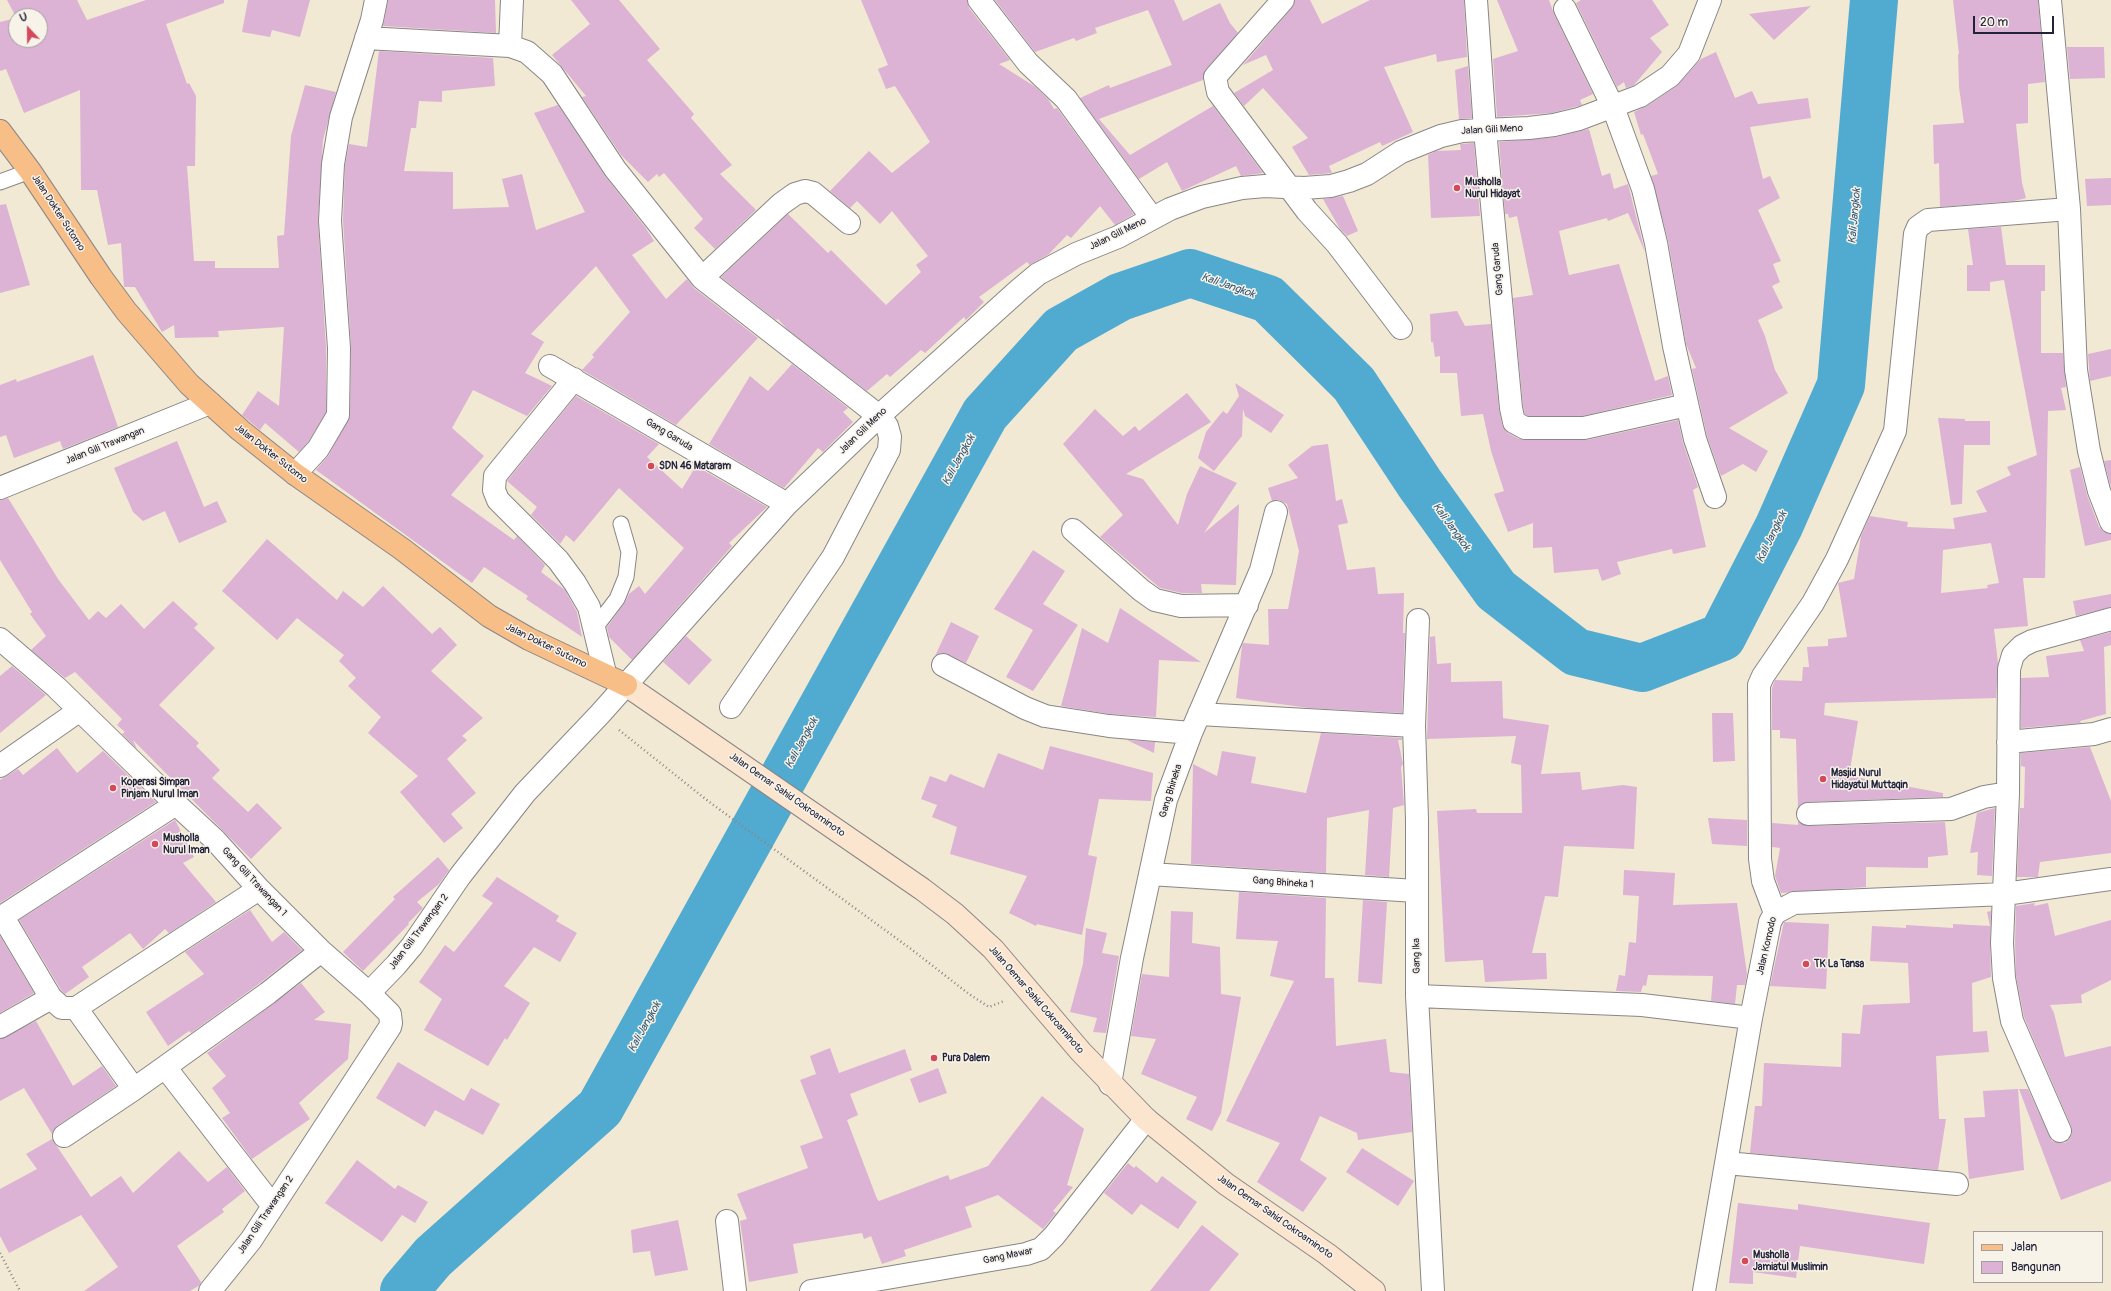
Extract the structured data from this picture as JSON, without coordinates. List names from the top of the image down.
{
  "streets": {
    "main road": ["Jalan Dokter Sutomo"],
    "street": [
      "Jalan Gili Meno",
      "Gang Garuda",
      "Jalan Gili Trawangan",
      "Gang Bhineka",
      "Jalan Oemar Sahid Cokroaminoto",
      "Gang Gili Trawangan 1",
      "Gang Bhineka 1",
      "Jalan Gili Trawangan 2",
      "Jalan Komodo",
      "Gang Ika",
      "Gang Mawar"
    ]
  },
  "crossings": [
    ["Jalan Gili Meno", "Jalan Dokter Sutomo"],
    ["Jalan Gili Meno", "Gang Garuda"],
    ["Jalan Gili Meno", "Jalan Oemar Sahid Cokroaminoto"],
    ["Jalan Gili Meno", "Jalan Gili Trawangan 2"],
    ["Jalan Dokter Sutomo", "Jalan Gili Trawangan"],
    ["Jalan Dokter Sutomo", "Jalan Oemar Sahid Cokroaminoto"],
    ["Jalan Dokter Sutomo", "Jalan Gili Trawangan 2"],
    ["Gang Bhineka", "Jalan Oemar Sahid Cokroaminoto"],
    ["Gang Bhineka", "Gang Bhineka 1"],
    ["Jalan Oemar Sahid Cokroaminoto", "Jalan Gili Trawangan 2"],
    ["Jalan Oemar Sahid Cokroaminoto", "Gang Mawar"],
    ["Gang Gili Trawangan 1", "Jalan Gili Trawangan 2"],
    ["Gang Bhineka 1", "Gang Ika"]
  ],
  "water": ["Kali Jangkok"],
  "places": [
    "Musholla Nurul Hidayat",
    "SDN 46 Mataram",
    "Masjid Nurul Hidayatul Muttaqin",
    "Koperasi Simpan Pinjam Nurul Iman",
    "Musholla Nurul Iman",
    "TK La Tansa",
    "Pura Dalem",
    "Musholla Jamiatul Muslimin"
  ],
  "legend": ["Jalan", "Bangunan"],
  "scale_bar": "20 m",
  "north": "top"
}
